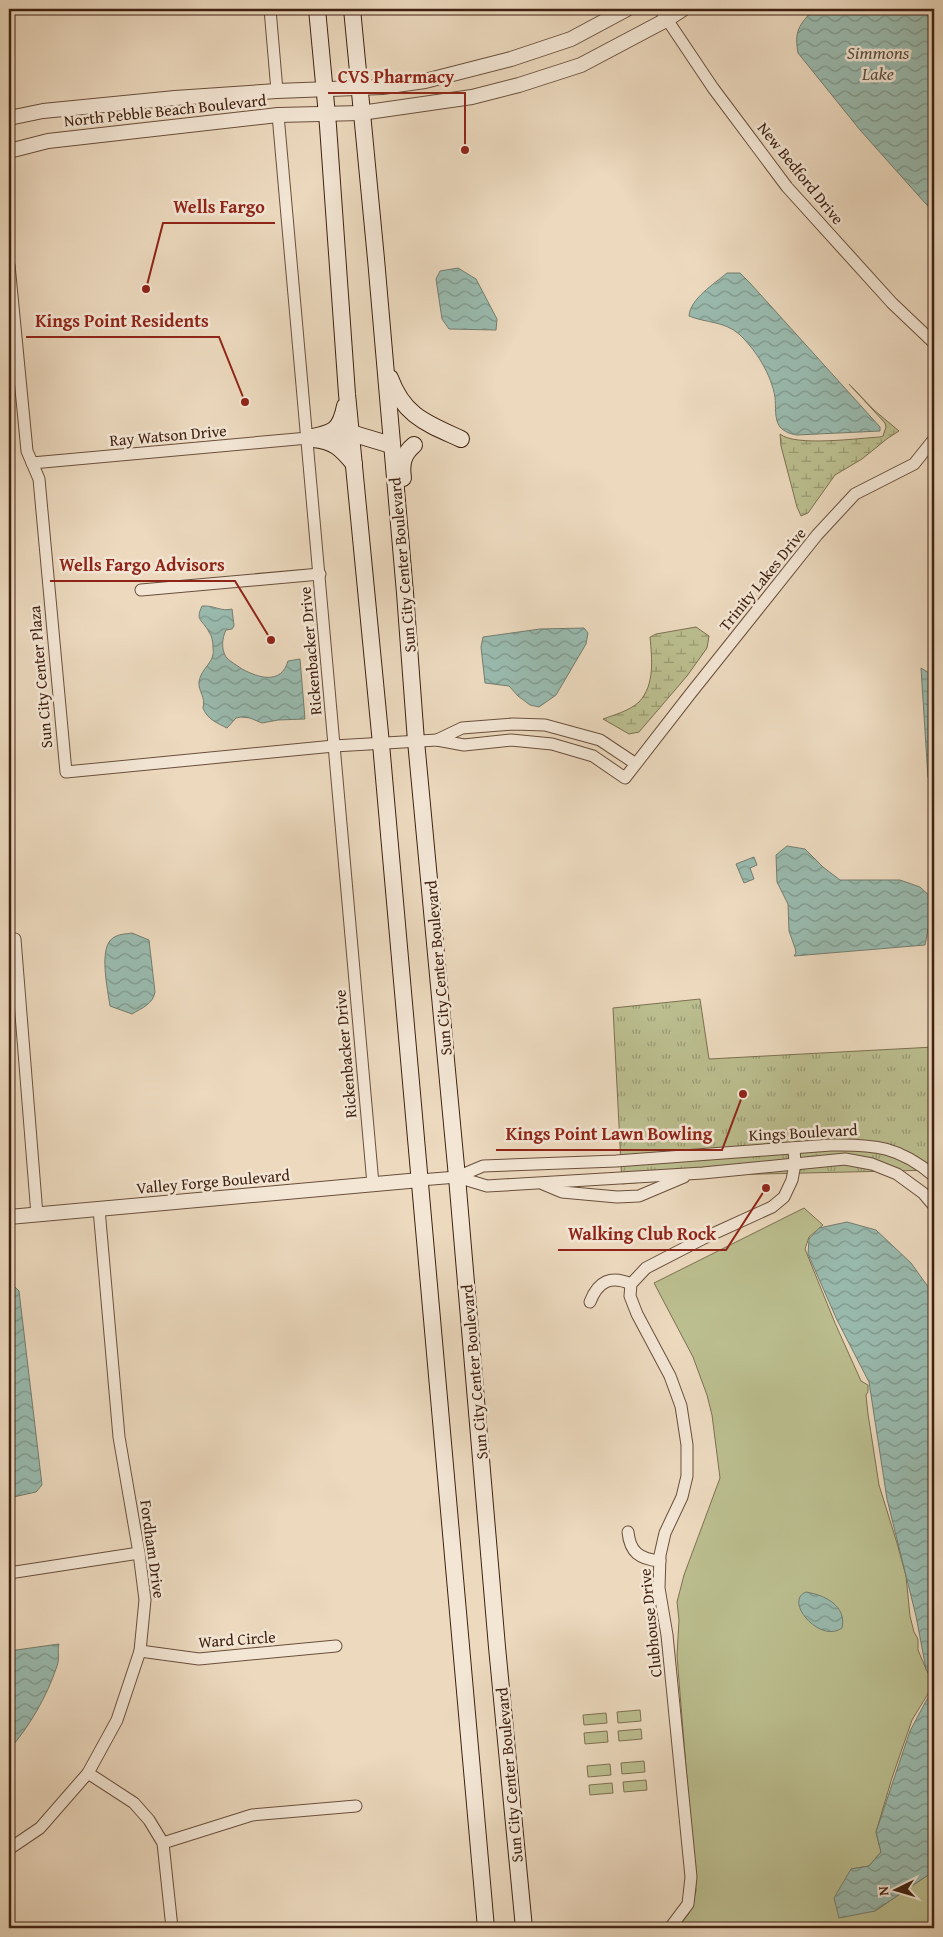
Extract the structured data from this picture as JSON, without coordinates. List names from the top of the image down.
{
  "streets": {
    "main road": ["Sun City Center Boulevard"],
    "street": [
      "North Pebble Beach Boulevard",
      "New Bedford Drive",
      "Ray Watson Drive",
      "Trinity Lakes Drive",
      "Rickenbacker Drive",
      "Sun City Center Plaza",
      "Kings Boulevard",
      "Valley Forge Boulevard",
      "Fordham Drive",
      "Clubhouse Drive",
      "Ward Circle"
    ]
  },
  "crossings": [
    ["North Pebble Beach Boulevard", "New Bedford Drive"],
    ["North Pebble Beach Boulevard", "Sun City Center Boulevard"],
    ["North Pebble Beach Boulevard", "Rickenbacker Drive"],
    ["Ray Watson Drive", "Rickenbacker Drive"],
    ["Ray Watson Drive", "Sun City Center Plaza"],
    ["Sun City Center Boulevard", "Trinity Lakes Drive"],
    ["Sun City Center Boulevard", "Kings Boulevard"],
    ["Trinity Lakes Drive", "Sun City Center Plaza"],
    ["Rickenbacker Drive", "Sun City Center Plaza"],
    ["Rickenbacker Drive", "Valley Forge Boulevard"],
    ["Kings Boulevard", "Valley Forge Boulevard"],
    ["Valley Forge Boulevard", "Fordham Drive"],
    ["Fordham Drive", "Ward Circle"]
  ],
  "water": ["Simmons Lake"],
  "places": [
    "CVS Pharmacy",
    "Wells Fargo",
    "Kings Point Residents",
    "Wells Fargo Advisors",
    "Kings Point Lawn Bowling",
    "Walking Club Rock"
  ],
  "north": "left"
}
